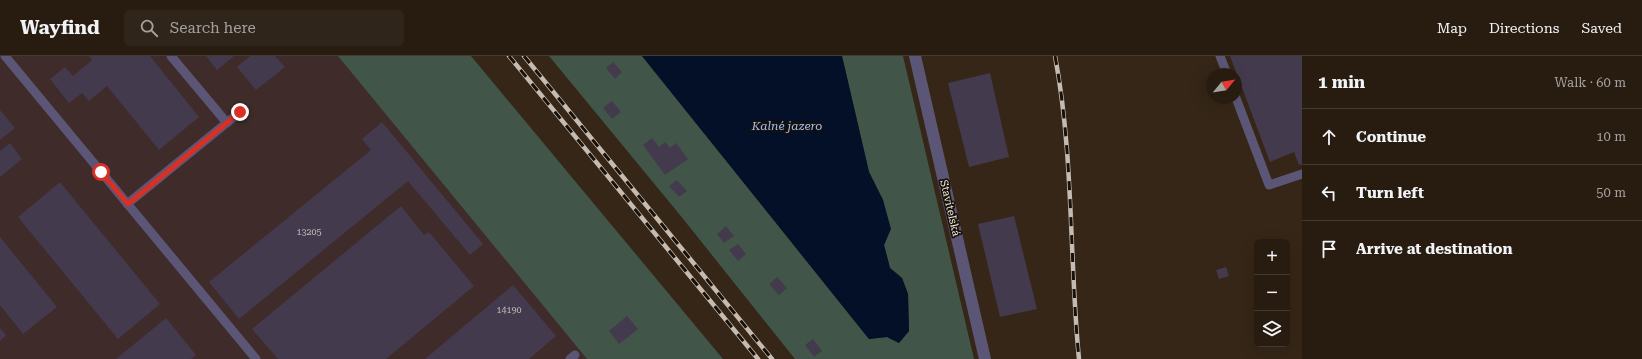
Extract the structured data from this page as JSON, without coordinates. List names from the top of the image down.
{
  "streets": {
    "street": ["Staviteľská"]
  },
  "water": ["Kalné jazero"],
  "house_numbers": ["13205", "14190"],
  "north": "top right",
  "page": {
    "header": "Wayfind",
    "search": "Search here",
    "nav": ["Map", "Directions", "Saved"],
    "heading": ["1 min", "Walk · 60 m"],
    "list": [
      ["Continue", "10 m"],
      ["Turn left", "50 m"],
      "Arrive at destination"
    ],
    "map_buttons": ["+", "−"]
  }
}
